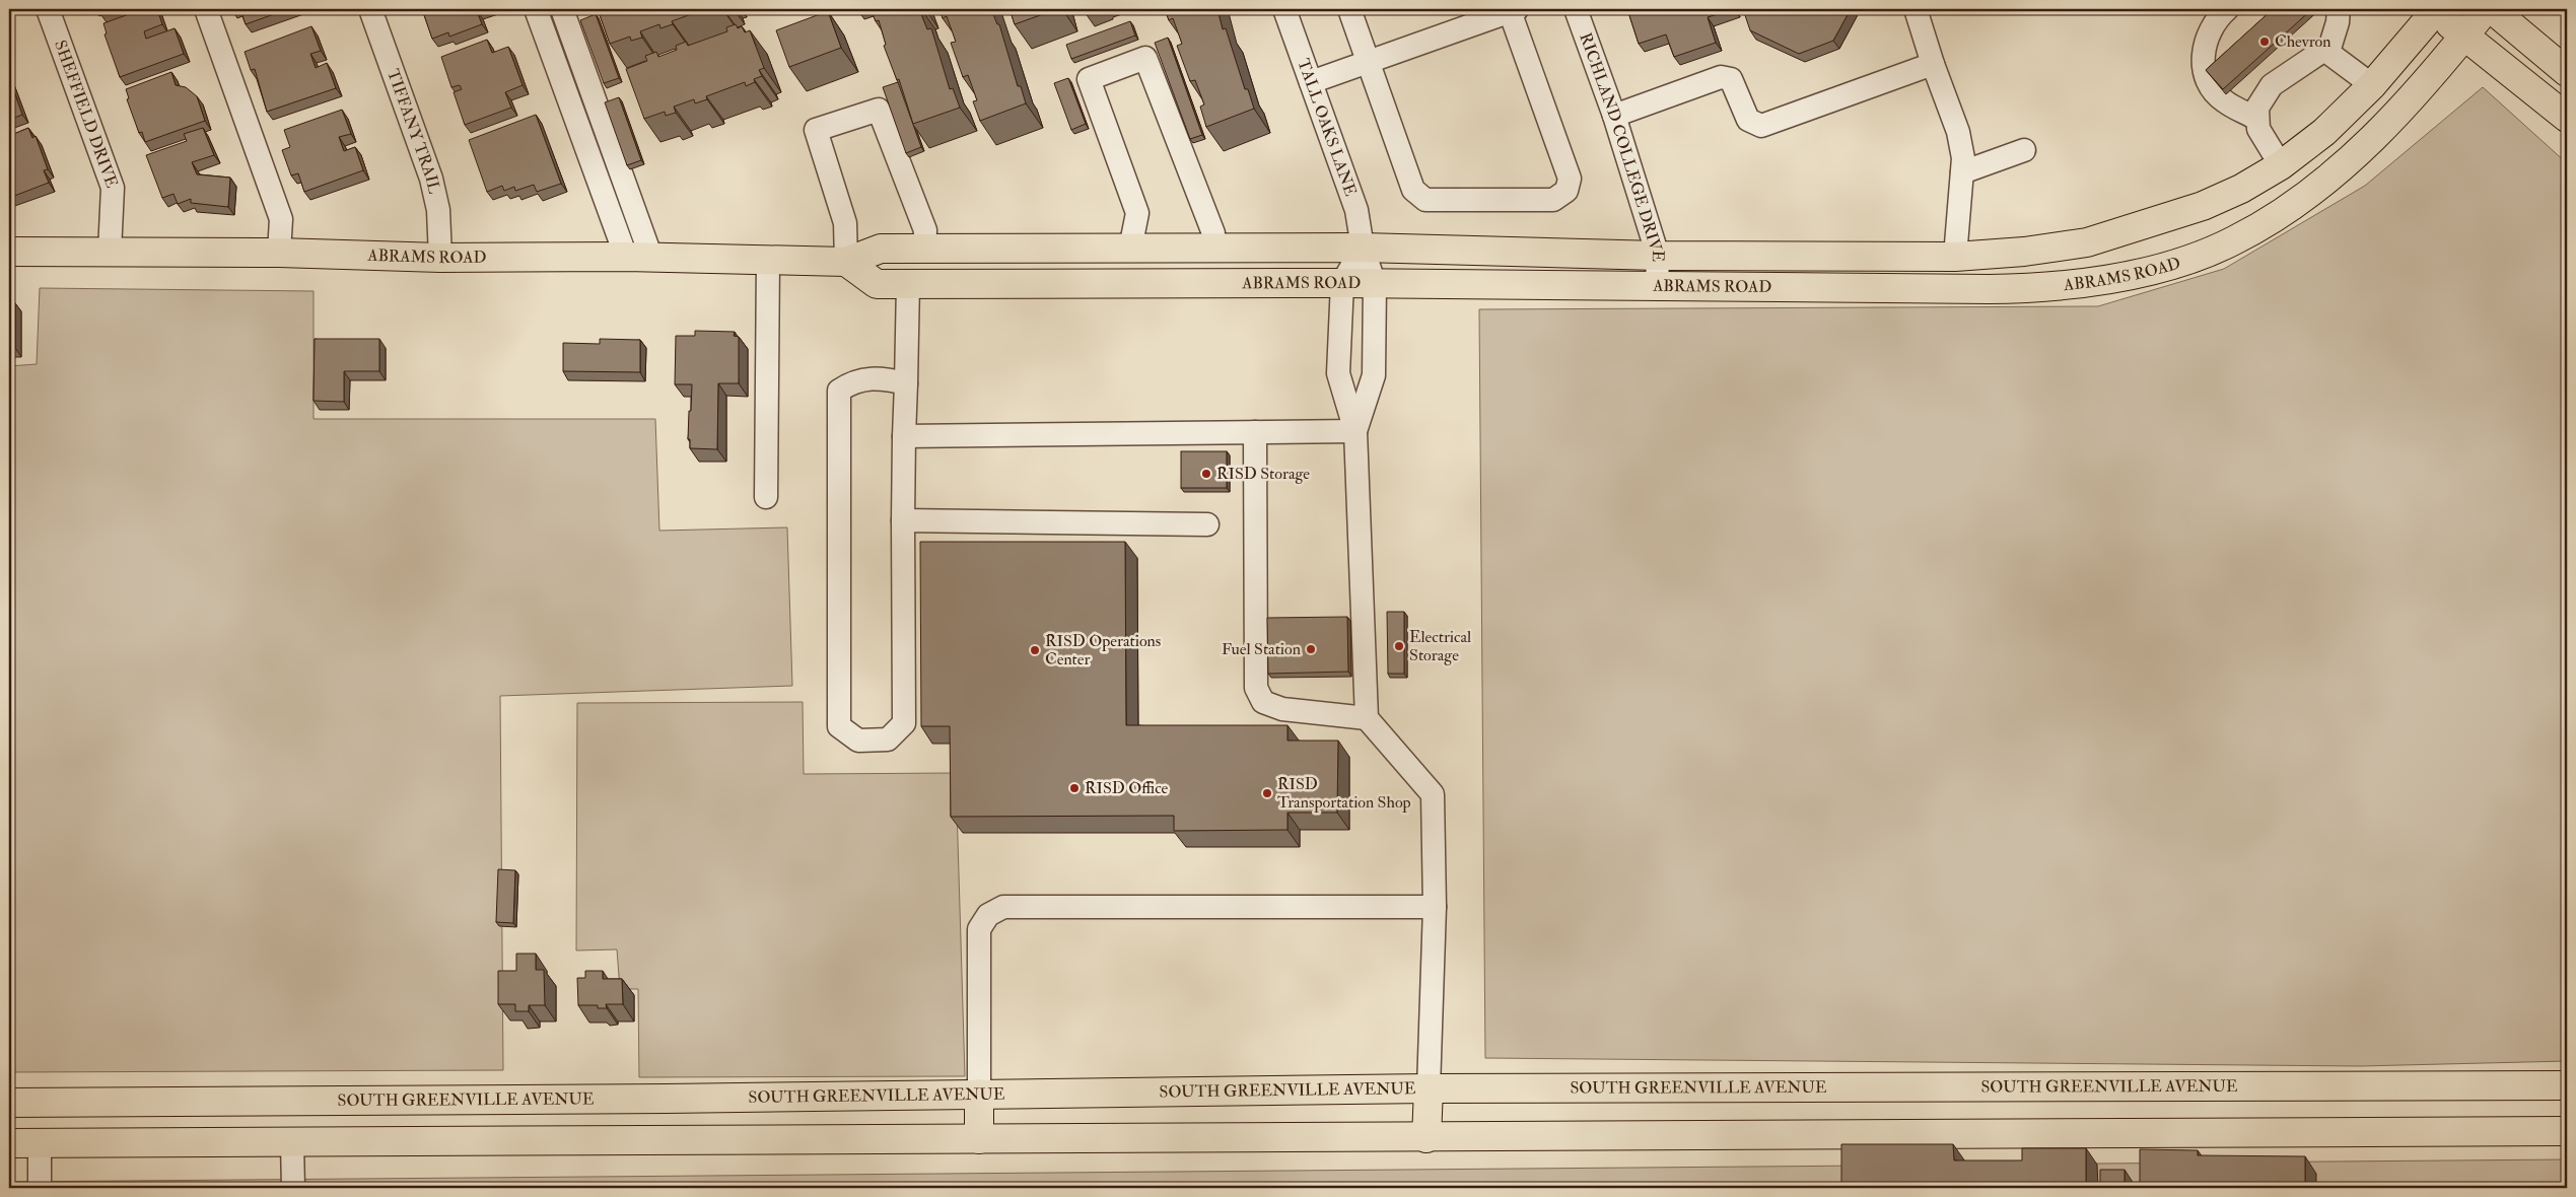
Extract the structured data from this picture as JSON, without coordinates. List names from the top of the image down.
{
  "streets": {
    "main road": ["ABRAMS ROAD", "SOUTH GREENVILLE AVENUE"],
    "street": [
      "SHEFFIELD DRIVE",
      "TALL OAKS LANE",
      "TIFFANY TRAIL",
      "RICHLAND COLLEGE DRIVE"
    ]
  },
  "crossings": [
    ["SHEFFIELD DRIVE", "ABRAMS ROAD"],
    ["TALL OAKS LANE", "ABRAMS ROAD"],
    ["TIFFANY TRAIL", "ABRAMS ROAD"],
    ["RICHLAND COLLEGE DRIVE", "ABRAMS ROAD"]
  ],
  "places": [
    "Chevron",
    "RISD Storage",
    "Electrical Storage",
    "Fuel Station",
    "RISD Operations Center",
    "RISD Office",
    "RISD Transportation Shop"
  ]
}
